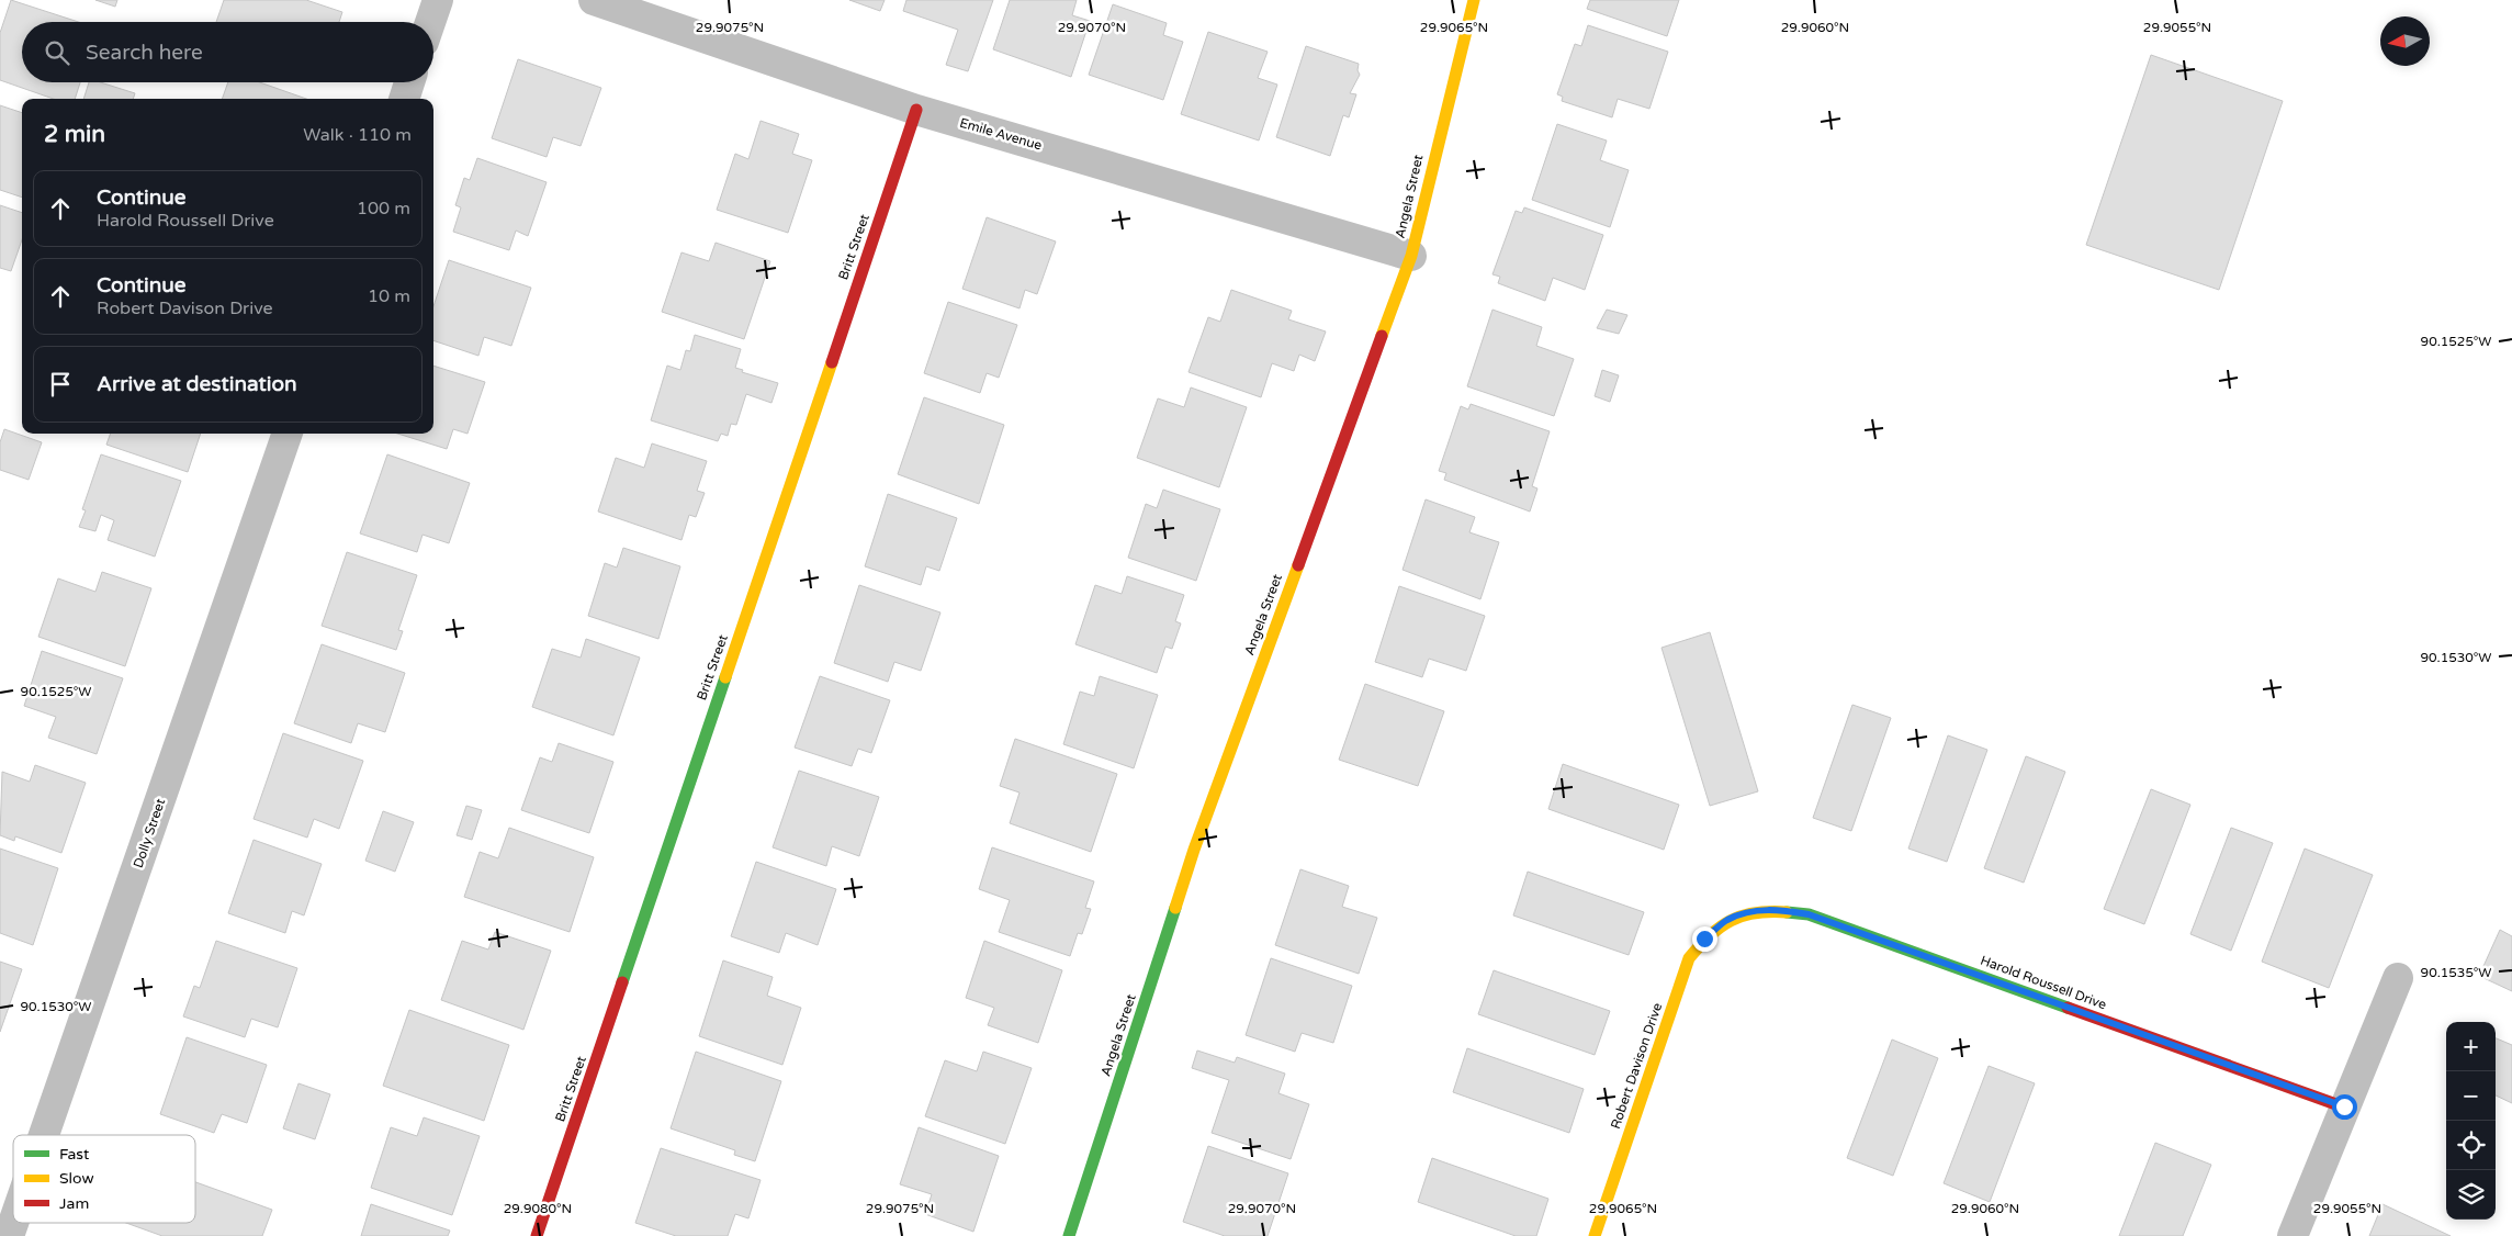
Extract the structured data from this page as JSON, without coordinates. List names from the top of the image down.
{
  "streets": {
    "street": [
      "Emile Avenue",
      "Angela Street",
      "Britt Street",
      "Dolly Street",
      "Harold Roussell Drive",
      "Robert Davison Drive"
    ]
  },
  "crossings": [
    ["Emile Avenue", "Angela Street"],
    ["Emile Avenue", "Britt Street"],
    ["Harold Roussell Drive", "Robert Davison Drive"]
  ],
  "legend": ["Fast", "Slow", "Jam"],
  "north": "left",
  "page": {
    "search": "Search here",
    "heading": ["2 min", "Walk · 110 m"],
    "list": [
      ["Continue", "Harold Roussell Drive", "100 m"],
      ["Continue", "Robert Davison Drive", "10 m"],
      "Arrive at destination"
    ],
    "map_buttons": ["+", "−"]
  },
  "coordinates": [
    "29.9075°N",
    "29.9070°N",
    "29.9065°N",
    "29.9060°N",
    "29.9055°N",
    "90.1525°W",
    "90.1530°W",
    "90.1535°W",
    "29.9080°N"
  ]
}
